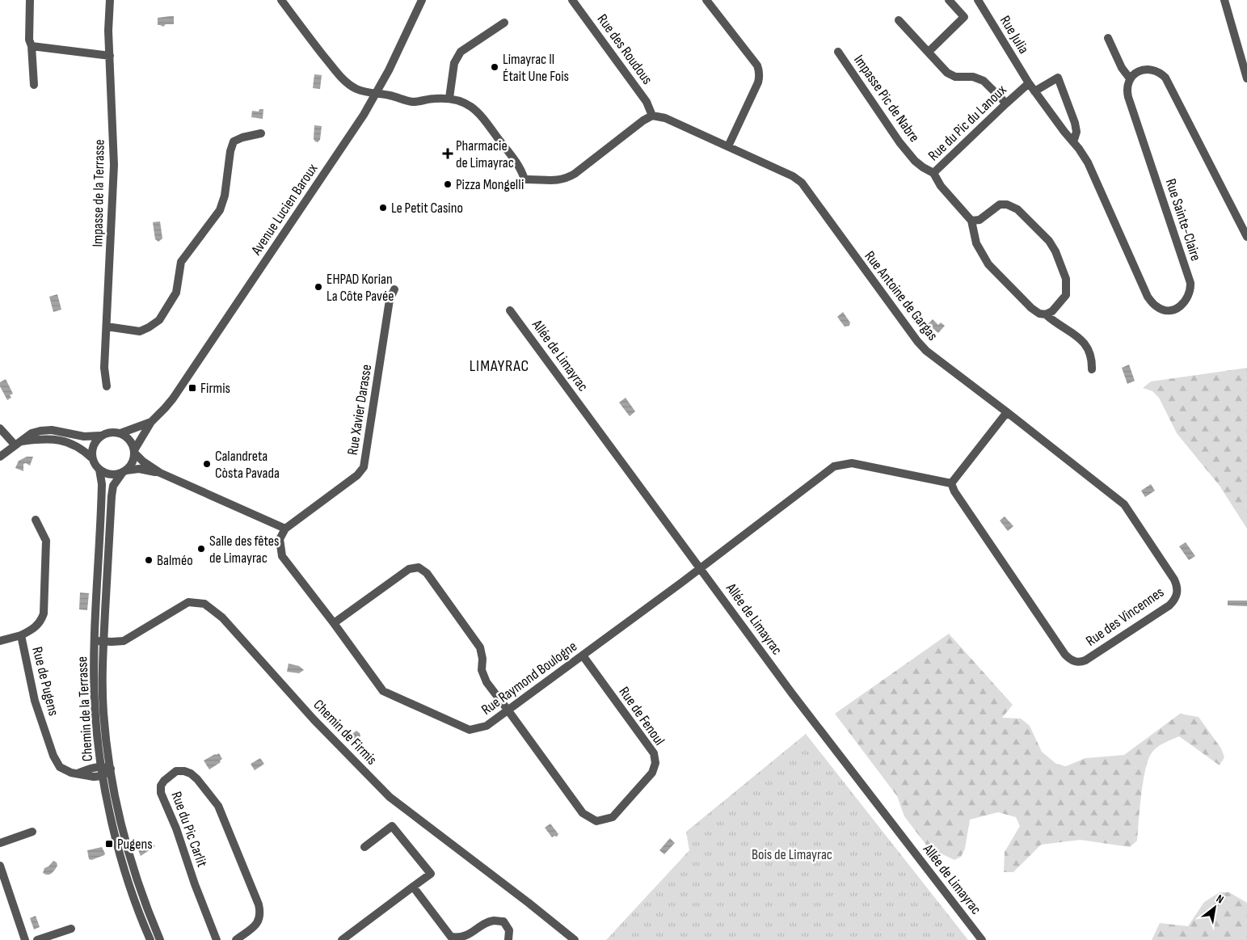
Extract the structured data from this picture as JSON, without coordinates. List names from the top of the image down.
{
  "streets": {
    "street": [
      "Rue Julia",
      "Rue des Roudous",
      "Impasse Pic de Nabre",
      "Rue du Pic du Lanoux",
      "Impasse de la Terrasse",
      "Avenue Lucien Baroux",
      "Rue Sainte-Claire",
      "Rue Antoine de Gargas",
      "Allée de Limayrac",
      "Rue Xavier Darasse",
      "Rue des Vincennes",
      "Rue Raymond Boulogne",
      "Rue de Pugens",
      "Chemin de la Terrasse",
      "Rue de Fenoul",
      "Chemin de Firmis",
      "Rue du Pic Carlit"
    ]
  },
  "crossings": [
    ["Rue Julia", "Rue du Pic du Lanoux"],
    ["Rue Julia", "Rue Sainte-Claire"],
    ["Rue des Roudous", "Rue Antoine de Gargas"],
    ["Impasse Pic de Nabre", "Rue du Pic du Lanoux"],
    ["Rue du Pic du Lanoux", "Rue Sainte-Claire"],
    ["Avenue Lucien Baroux", "Chemin de la Terrasse"],
    ["Rue Antoine de Gargas", "Rue des Vincennes"],
    ["Allée de Limayrac", "Rue Raymond Boulogne"],
    ["Rue Xavier Darasse", "Rue Raymond Boulogne"],
    ["Rue Raymond Boulogne", "Rue de Fenoul"],
    ["Rue de Pugens", "Chemin de la Terrasse"],
    ["Chemin de la Terrasse", "Chemin de Firmis"]
  ],
  "districts": ["LIMAYRAC"],
  "parks": ["Bois de Limayrac"],
  "places": {
    "other": [
      "Limayrac Il Était Une Fois",
      "Pizza Mongelli",
      "Le Petit Casino",
      "EHPAD Korian La Côte Pavée",
      "Calandreta Còsta Pavada",
      "Salle des fêtes de Limayrac",
      "Balméo"
    ],
    "health": ["Pharmacie de Limayrac"],
    "transit": ["Firmis", "Pugens"]
  },
  "north": "top right"
}
